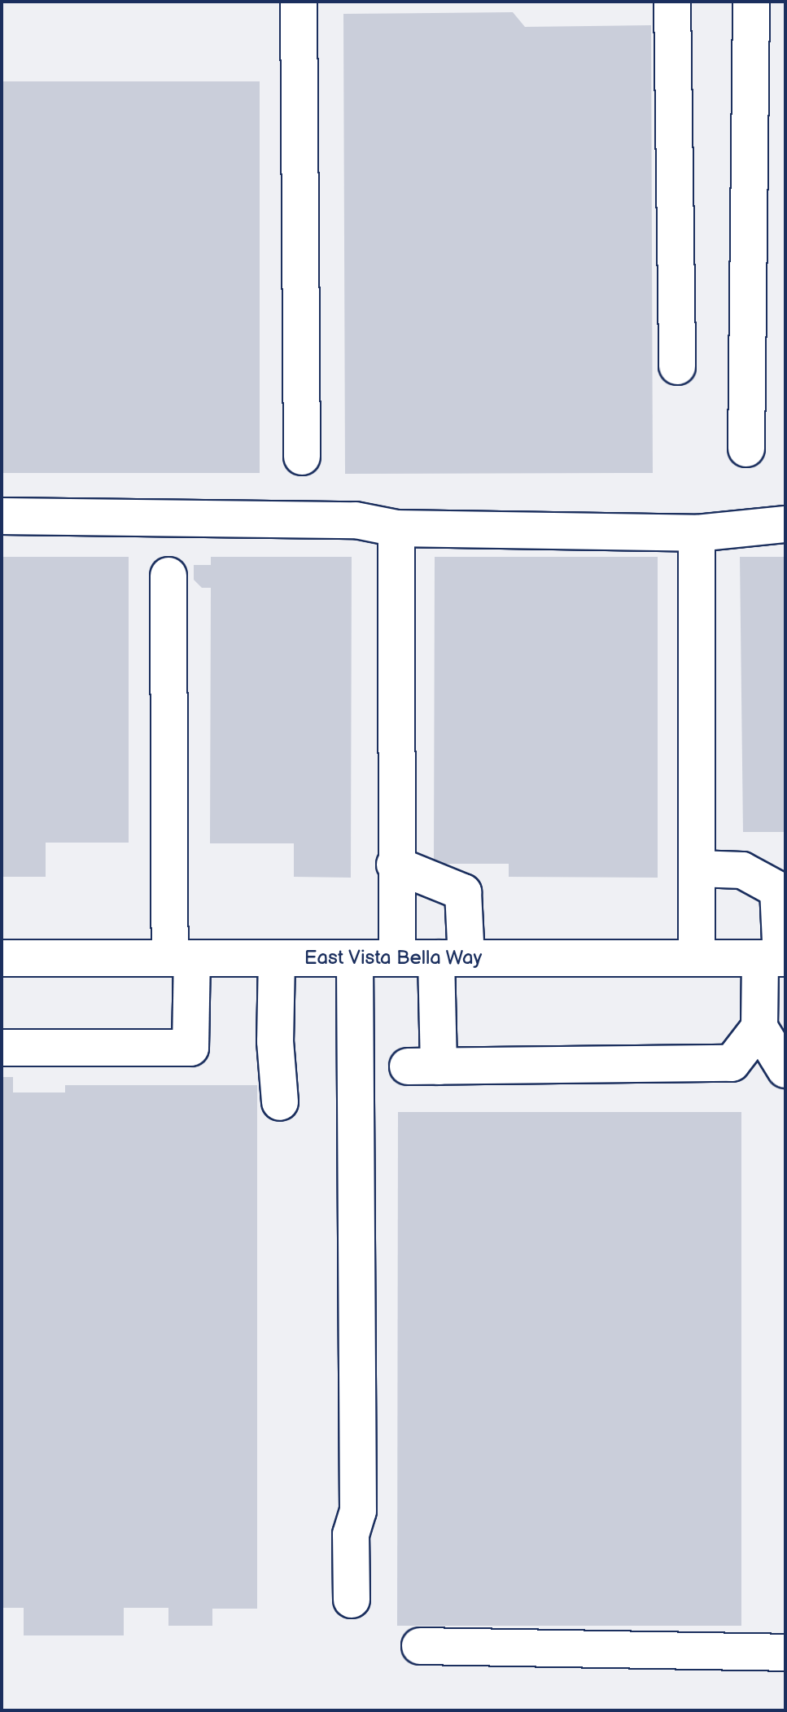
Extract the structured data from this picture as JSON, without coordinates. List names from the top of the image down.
{
  "streets": {
    "street": ["East Vista Bella Way"]
  }
}
